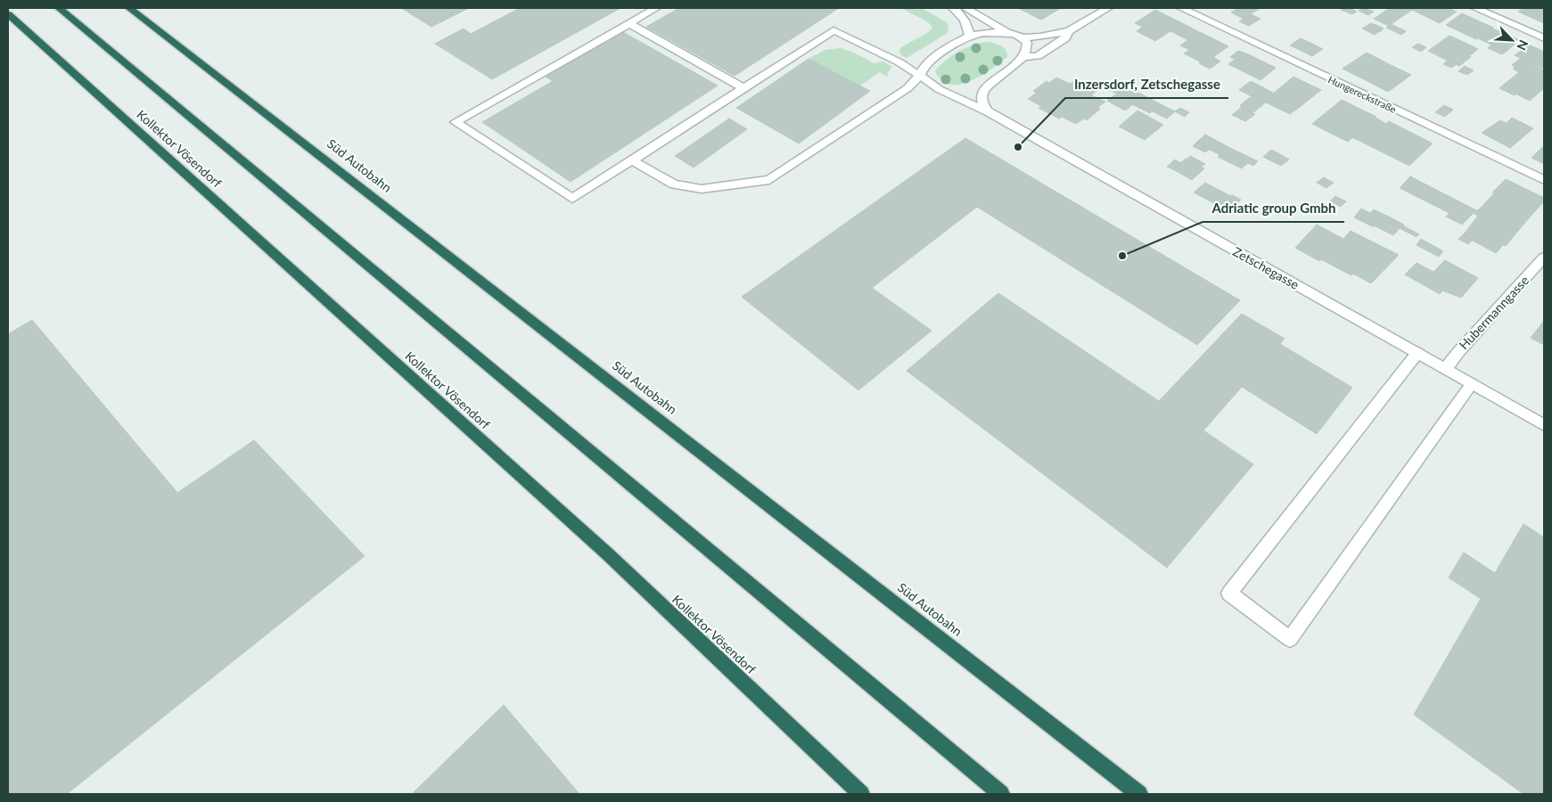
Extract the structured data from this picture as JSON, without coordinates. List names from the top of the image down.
{
  "streets": {
    "highway": ["Kollektor Vösendorf", "Süd Autobahn"],
    "street": ["Hungereckstraße", "Zetschegasse", "Hubermanngasse"]
  },
  "crossings": [
    ["Zetschegasse", "Hubermanngasse"]
  ],
  "places": ["Inzersdorf, Zetschegasse", "Adriatic group Gmbh"],
  "north": "bottom right"
}
